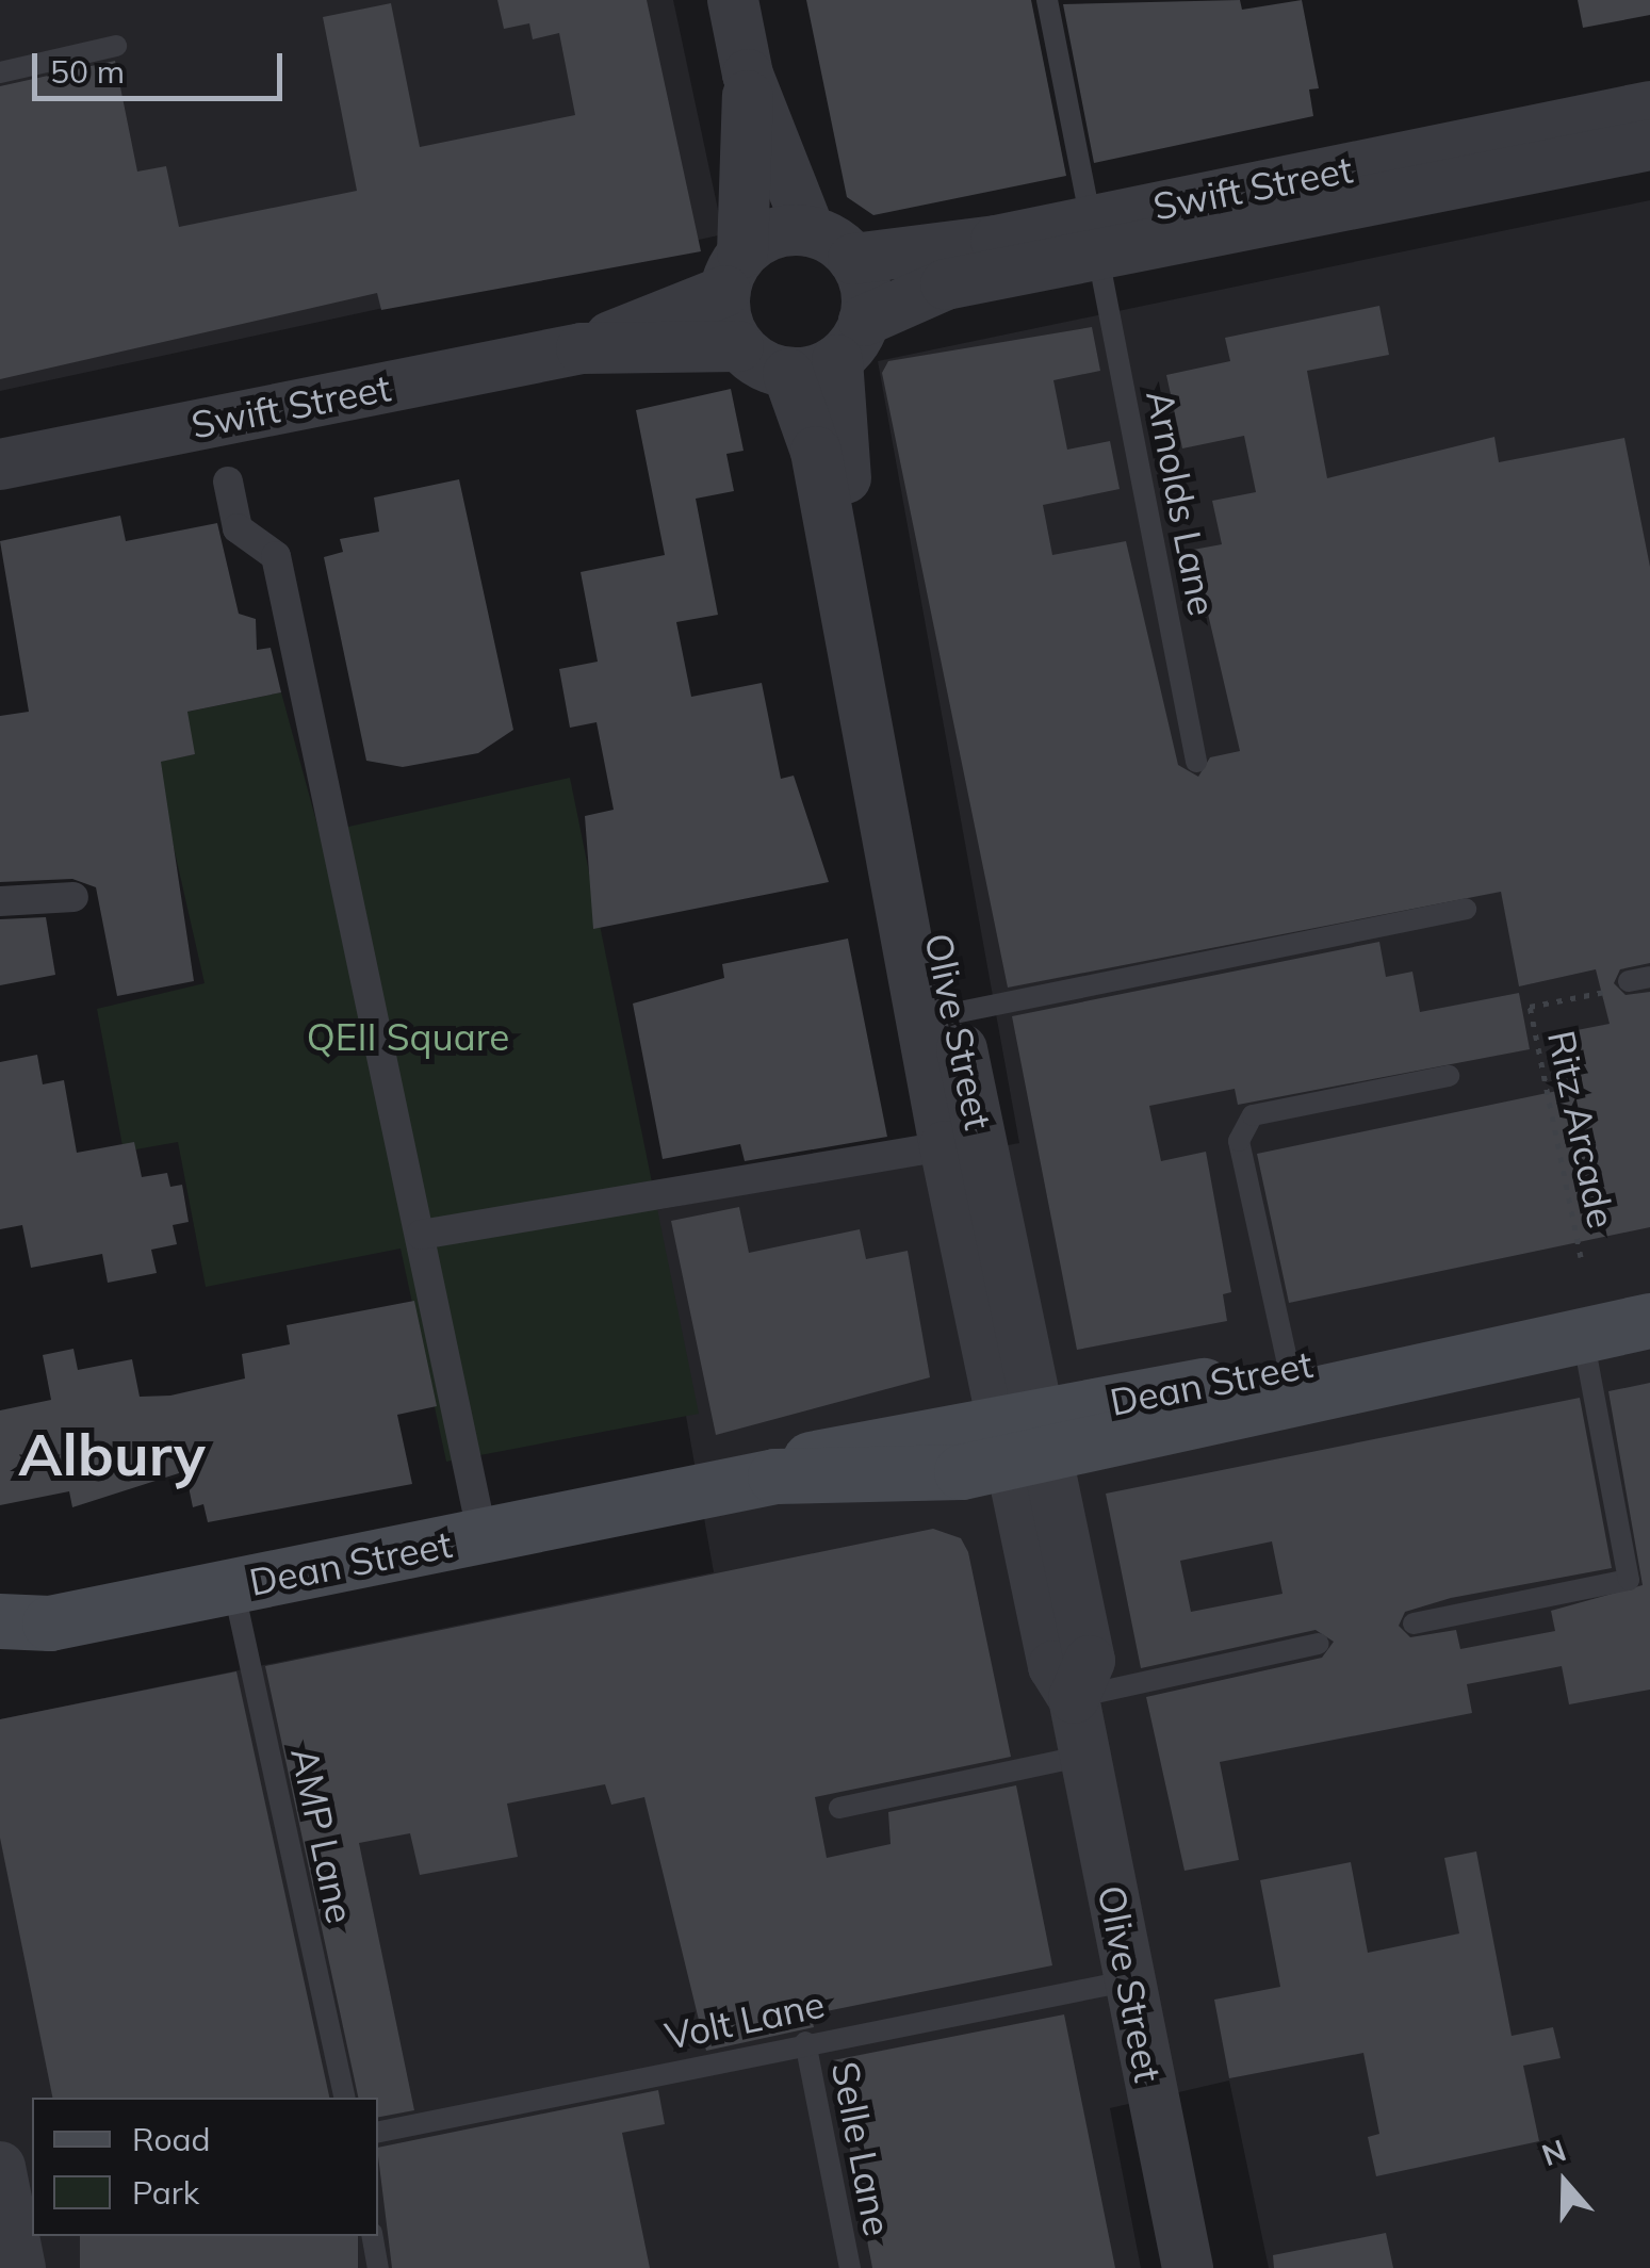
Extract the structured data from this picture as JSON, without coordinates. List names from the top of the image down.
{
  "streets": {
    "main road": ["Dean Street"],
    "street": ["Swift Street", "Olive Street"],
    "lane": [
      "Arnolds Lane",
      "AMP Lane",
      "Volt Lane",
      "Selle Lane"
    ],
    "path": ["Ritz Arcade"]
  },
  "crossings": [
    ["Swift Street", "Arnolds Lane"],
    ["Swift Street", "Olive Street"],
    ["Olive Street", "Dean Street"],
    ["Olive Street", "Volt Lane"],
    ["Dean Street", "AMP Lane"],
    ["Volt Lane", "Selle Lane"]
  ],
  "districts": ["Albury"],
  "parks": ["QEII Square"],
  "legend": ["Road", "Park"],
  "scale_bar": "50 m",
  "north": "top"
}
